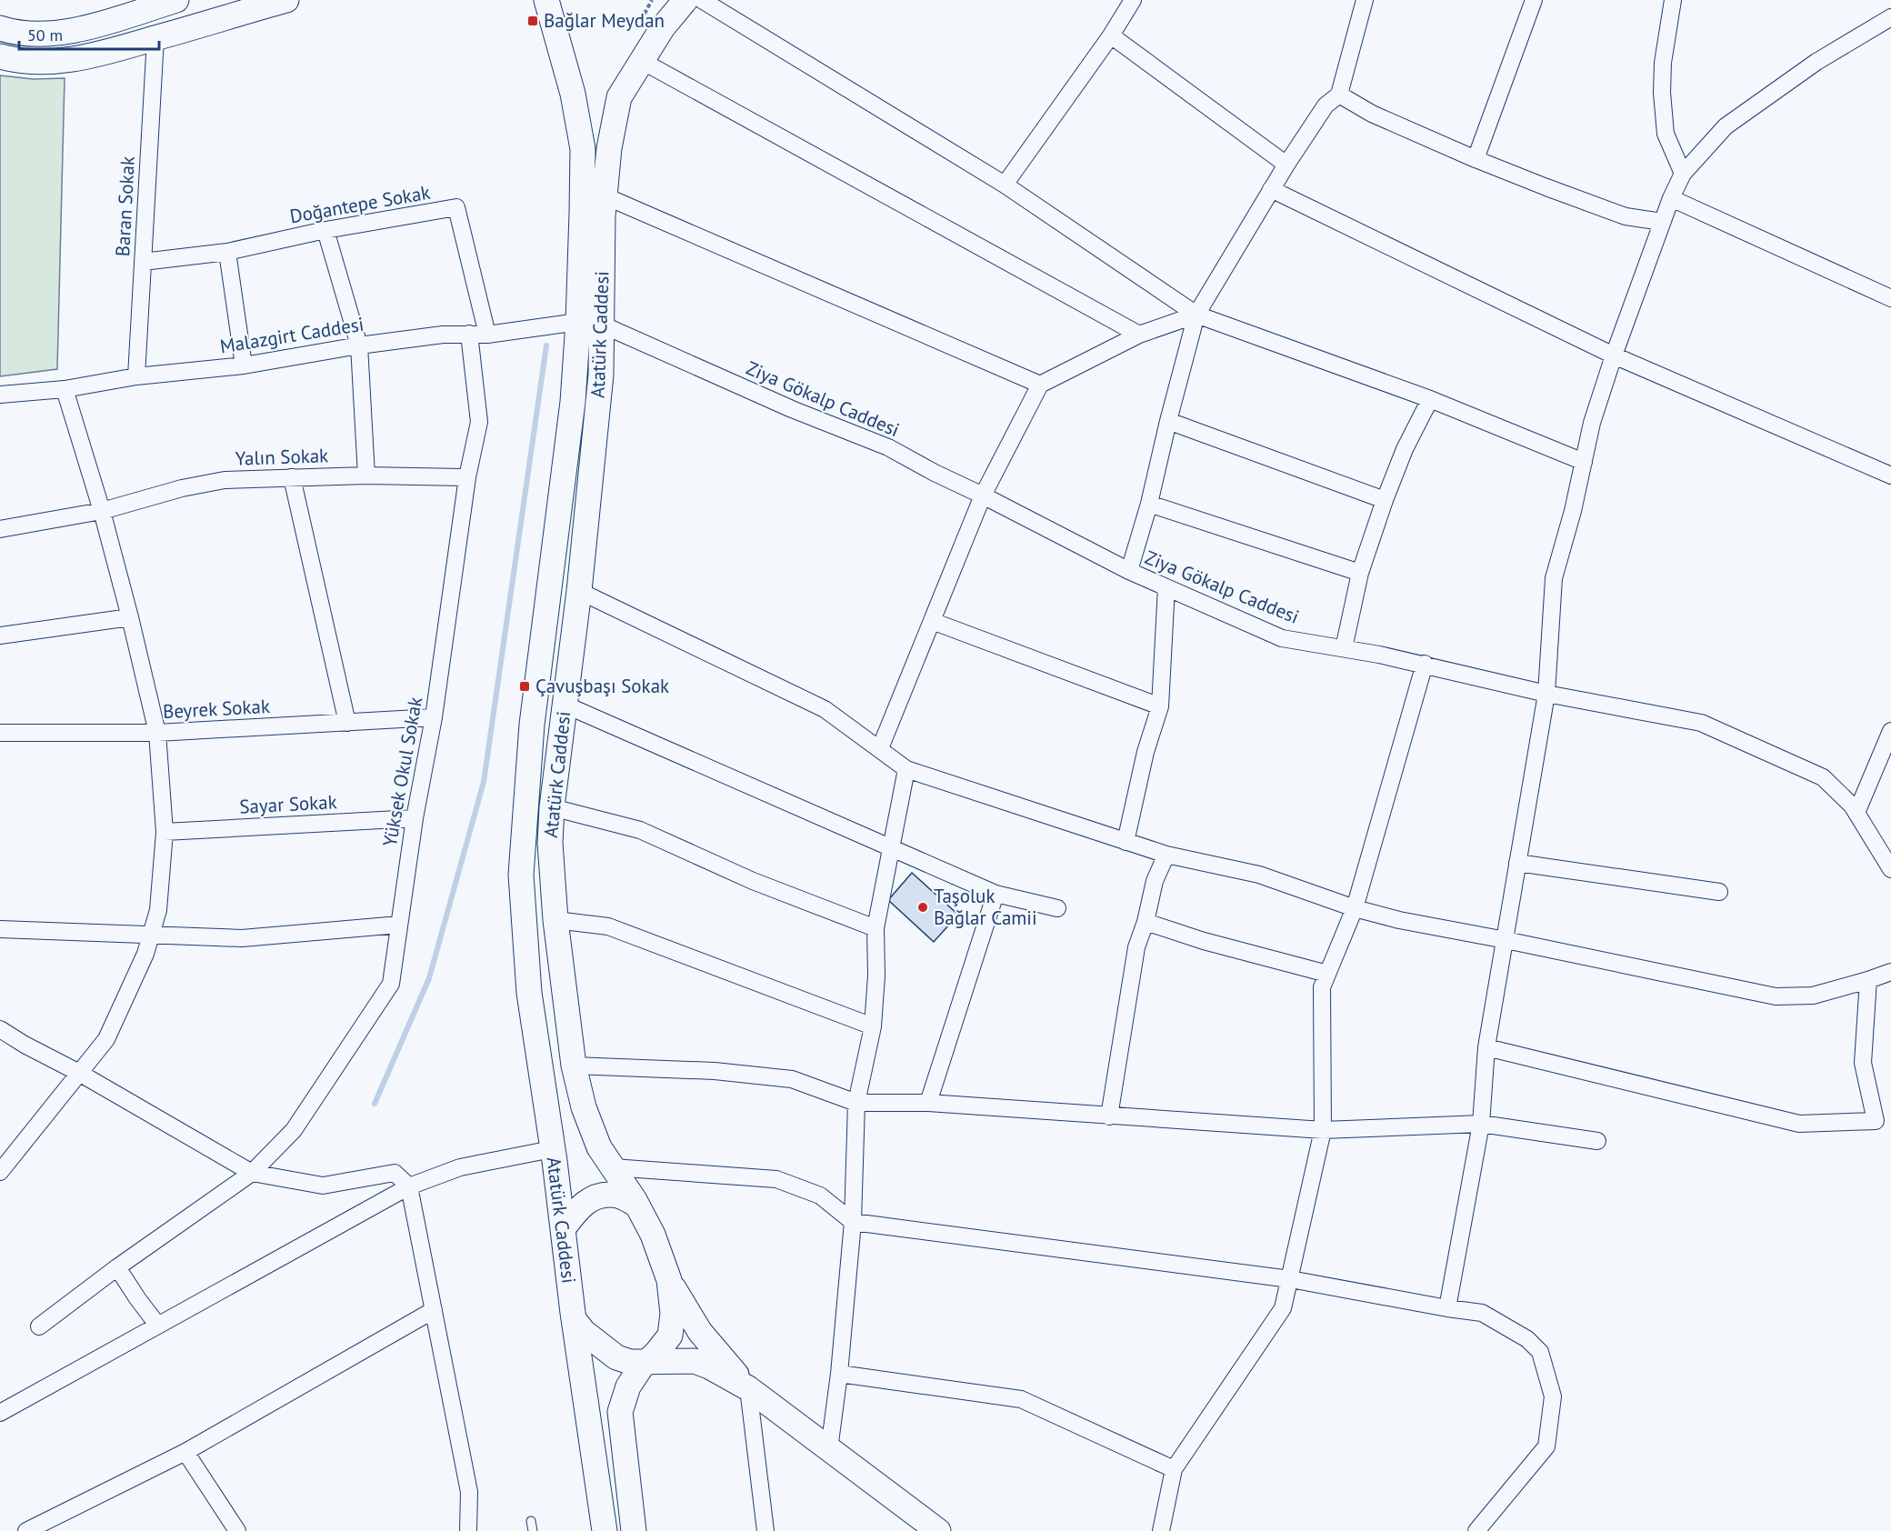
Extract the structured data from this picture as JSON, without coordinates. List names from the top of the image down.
{
  "streets": {
    "main road": ["Atatürk Caddesi"],
    "street": [
      "Doğantepe Sokak",
      "Baran Sokak",
      "Malazgirt Caddesi",
      "Ziya Gökalp Caddesi",
      "Yalın Sokak",
      "Beyrek Sokak",
      "Yüksek Okul Sokak",
      "Sayar Sokak"
    ]
  },
  "crossings": [
    ["Doğantepe Sokak", "Baran Sokak"],
    ["Doğantepe Sokak", "Malazgirt Caddesi"],
    ["Baran Sokak", "Malazgirt Caddesi"],
    ["Atatürk Caddesi", "Malazgirt Caddesi"],
    ["Atatürk Caddesi", "Ziya Gökalp Caddesi"],
    ["Malazgirt Caddesi", "Ziya Gökalp Caddesi"],
    ["Malazgirt Caddesi", "Yüksek Okul Sokak"],
    ["Yalın Sokak", "Yüksek Okul Sokak"],
    ["Beyrek Sokak", "Yüksek Okul Sokak"],
    ["Yüksek Okul Sokak", "Sayar Sokak"]
  ],
  "places": {
    "transit": ["Bağlar Meydan", "Çavuşbaşı Sokak"],
    "other": ["Taşoluk Bağlar Camii"]
  },
  "scale_bar": "50 m"
}
